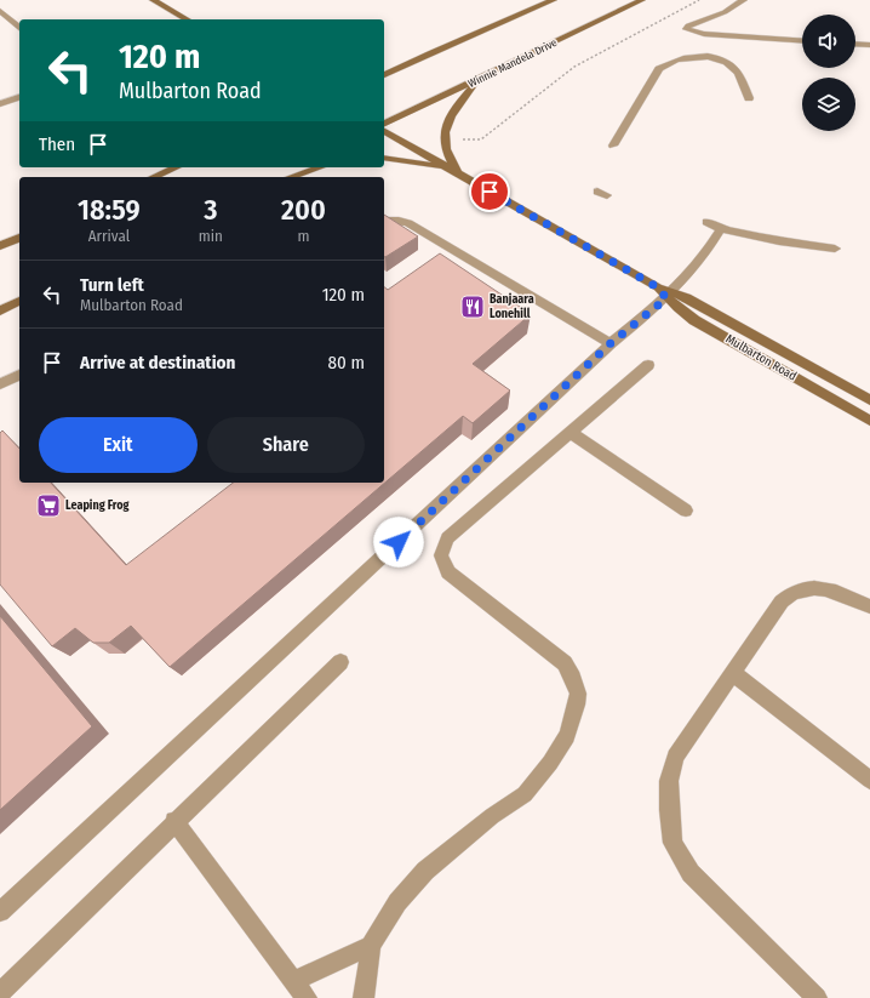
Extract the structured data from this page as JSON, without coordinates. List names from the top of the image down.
{
  "streets": {
    "main road": ["Winnie Mandela Drive", "Mulbarton Road"]
  },
  "places": {
    "restaurant": ["Banjaara Lonehill"],
    "supermarket": ["Leaping Frog"]
  },
  "page": {
    "turn": ["120 m", "Mulbarton Road"],
    "then": "Then",
    "eta": [
      "18:59",
      "Arrival",
      "3",
      "min",
      "200",
      "m"
    ],
    "list": [
      {
        "name": "Turn left",
        "note": "Mulbarton Road",
        "value": "120 m"
      },
      {
        "name": "Arrive at destination",
        "value": "80 m"
      }
    ],
    "buttons": ["Exit", "Share"]
  }
}
